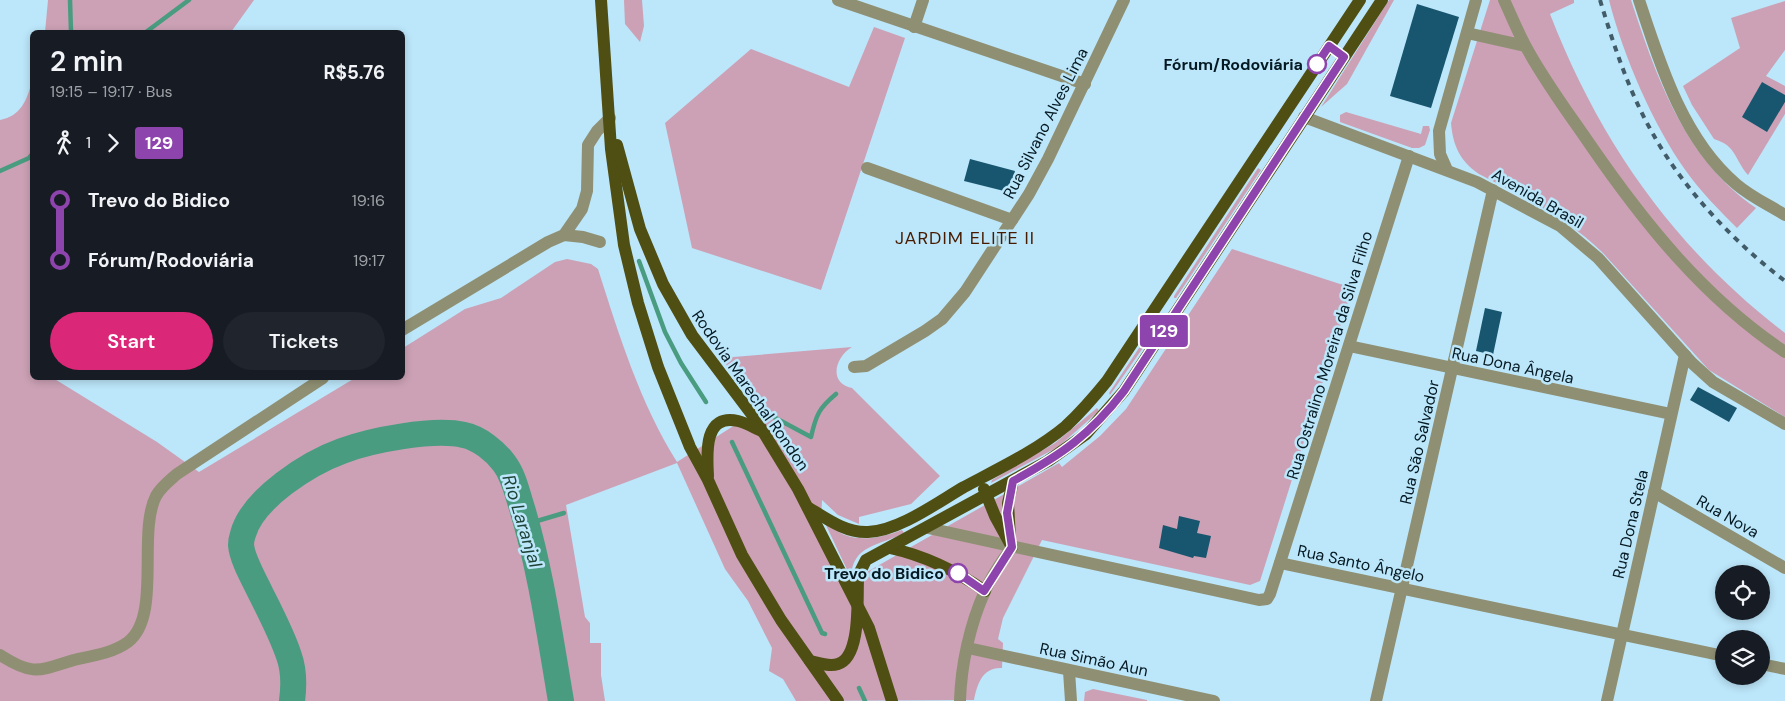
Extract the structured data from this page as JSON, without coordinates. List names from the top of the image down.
{
  "streets": {
    "main road": ["Rodovia Marechal Rondon"],
    "street": [
      "Rua Silvano Alves Lima",
      "Avenida Brasil",
      "Rua Ostralino Moreira da Silva Filho",
      "Rua Dona Ângela",
      "Rua São Salvador",
      "Rua Nova",
      "Rua Dona Stela",
      "Rua Santo Ângelo",
      "Rua Simão Aun"
    ]
  },
  "crossings": [
    ["Avenida Brasil", "Rua Ostralino Moreira da Silva Filho"],
    ["Avenida Brasil", "Rua São Salvador"],
    ["Avenida Brasil", "Rua Dona Stela"],
    ["Rua Ostralino Moreira da Silva Filho", "Rua Dona Ângela"],
    ["Rua Ostralino Moreira da Silva Filho", "Rua Santo Ângelo"],
    ["Rua Dona Ângela", "Rua São Salvador"],
    ["Rua Dona Ângela", "Rua Dona Stela"],
    ["Rua São Salvador", "Rua Santo Ângelo"],
    ["Rua Nova", "Rua Dona Stela"],
    ["Rua Dona Stela", "Rua Santo Ângelo"]
  ],
  "districts": ["JARDIM ELITE II"],
  "water": ["Rio Laranjal"],
  "places": ["Fórum/Rodoviária", "Trevo do Bidico"],
  "lines": ["bus line 129"],
  "page": {
    "on_map": "129",
    "heading": ["2 min", "19:15 – 19:17 · Bus", "R$5.76"],
    "legs": ["1", "129"],
    "list": [
      {
        "name": "Trevo do Bidico",
        "value": "19:16"
      },
      {
        "name": "Fórum/Rodoviária",
        "value": "19:17"
      }
    ],
    "buttons": ["Start", "Tickets"]
  }
}
